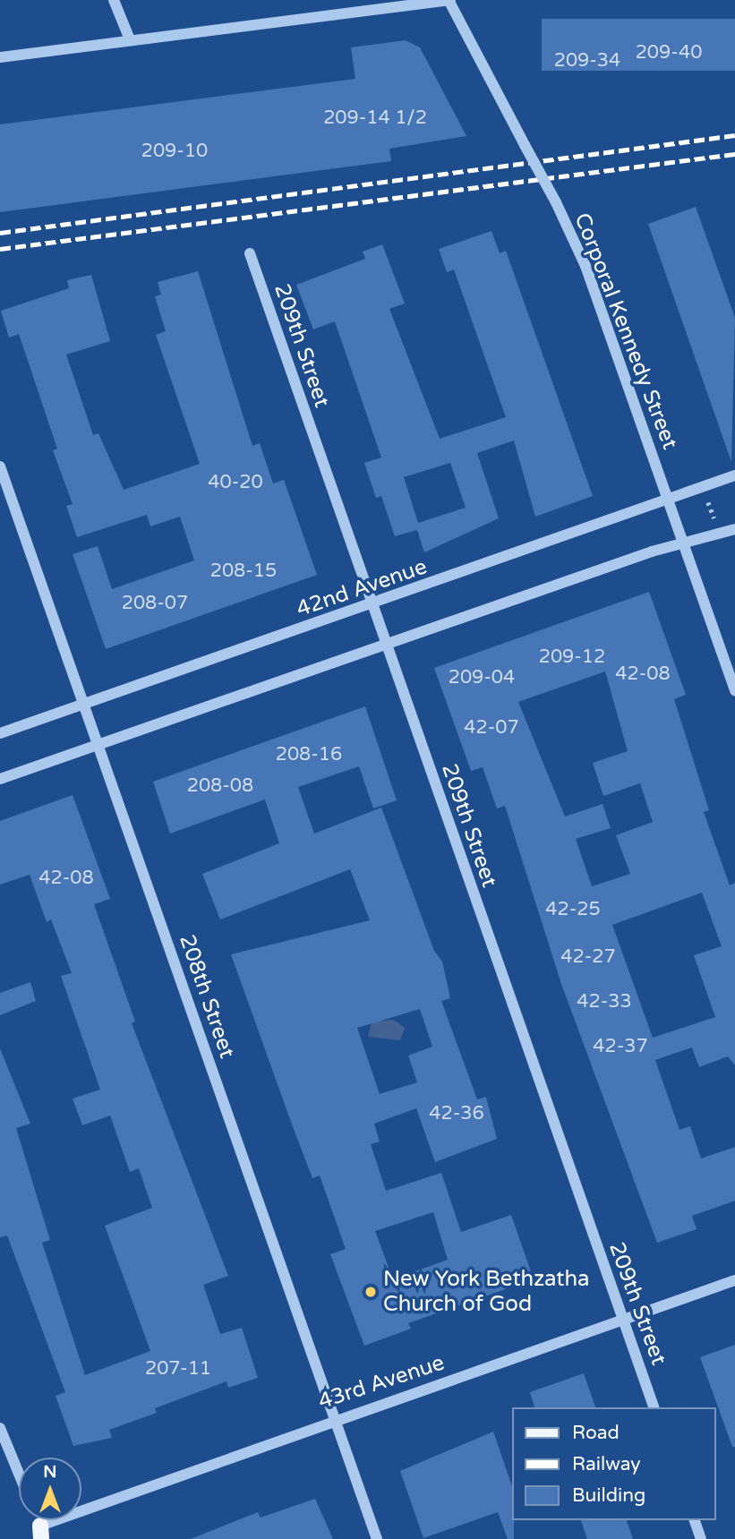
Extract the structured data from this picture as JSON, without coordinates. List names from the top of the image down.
{
  "streets": {
    "street": [
      "Corporal Kennedy Street",
      "209th Street",
      "42nd Avenue",
      "208th Street",
      "43rd Avenue"
    ]
  },
  "crossings": [
    ["Corporal Kennedy Street", "42nd Avenue"],
    ["209th Street", "42nd Avenue"],
    ["209th Street", "43rd Avenue"],
    ["42nd Avenue", "208th Street"],
    ["208th Street", "43rd Avenue"]
  ],
  "places": ["New York Bethzatha Church of God"],
  "house_numbers": [
    "209-40",
    "209-34",
    "209-14 1/2",
    "209-10",
    "40-20",
    "208-15",
    "208-07",
    "209-12",
    "42-08",
    "209-04",
    "42-07",
    "208-16",
    "208-08",
    "42-08",
    "42-25",
    "42-27",
    "42-33",
    "42-37",
    "42-36",
    "207-11"
  ],
  "legend": ["Road", "Railway", "Building"],
  "north": "top"
}
